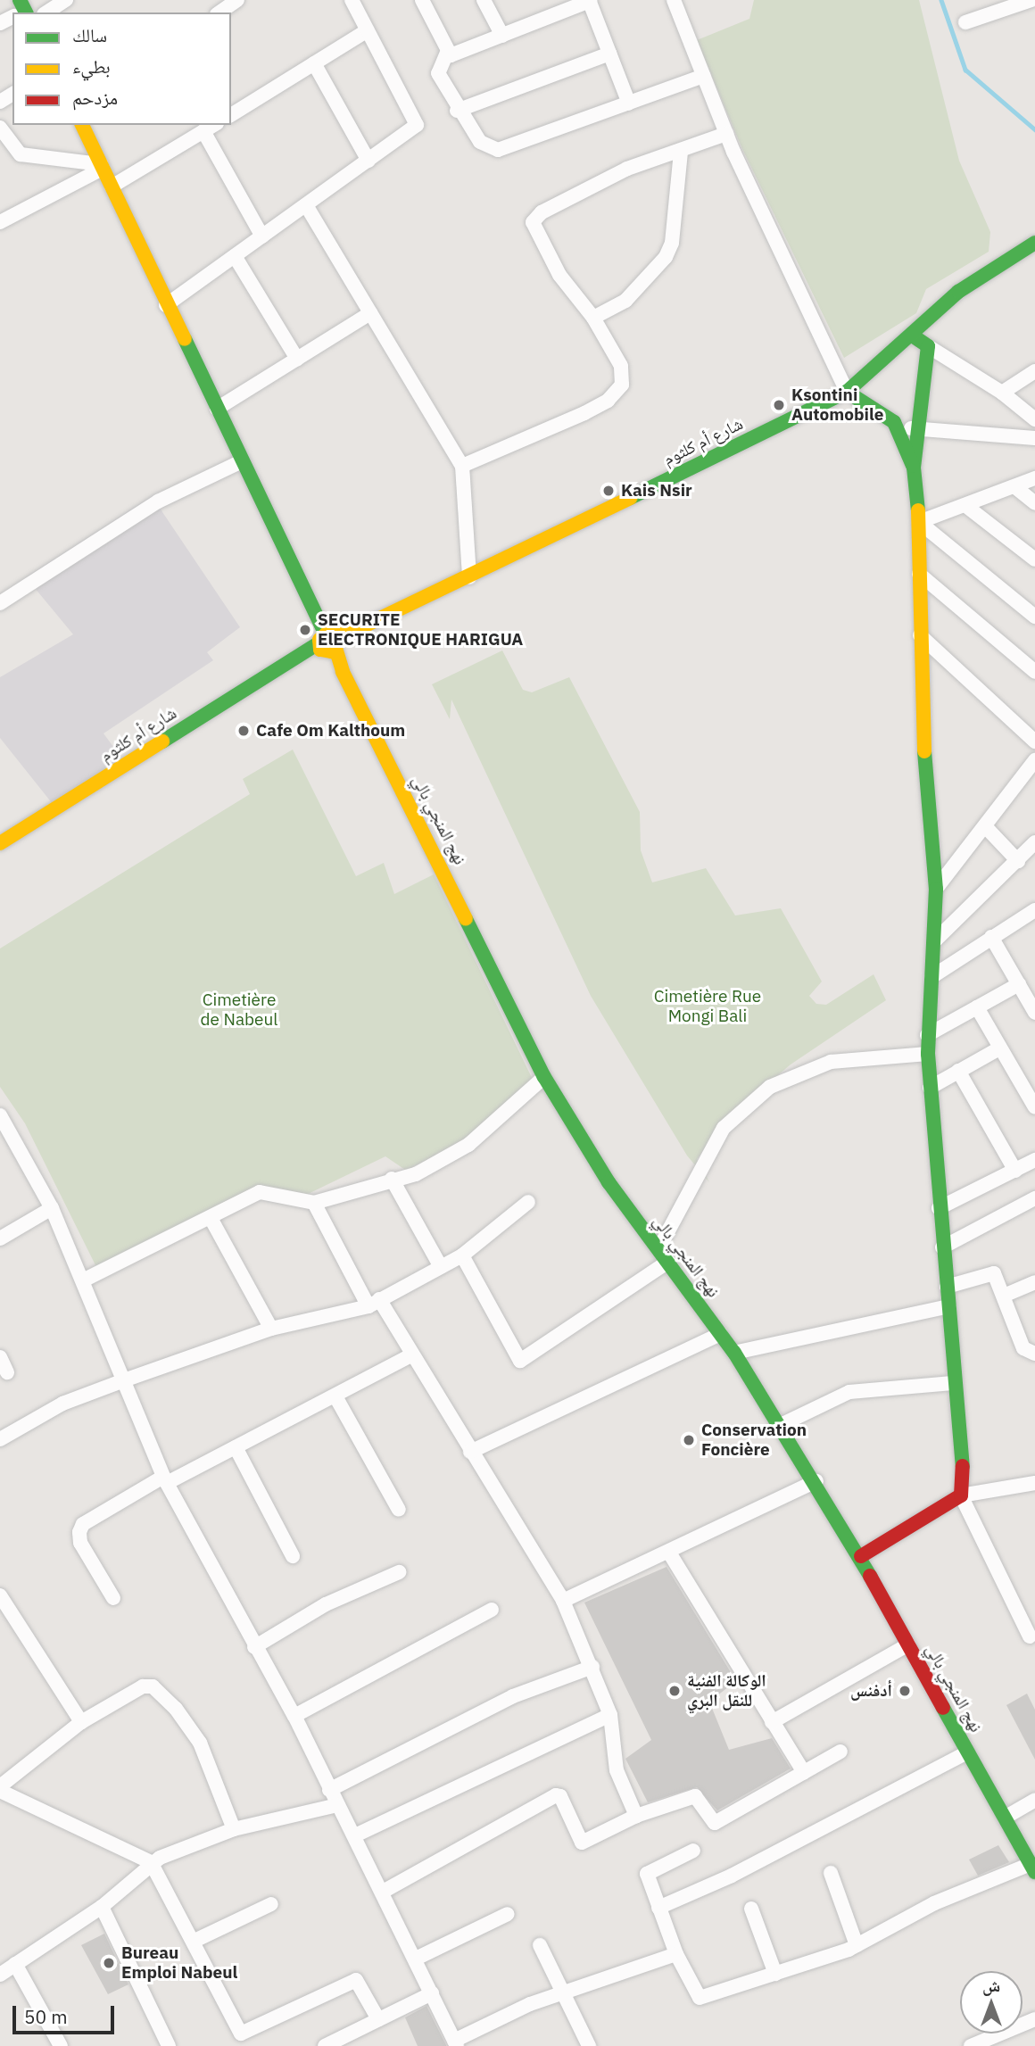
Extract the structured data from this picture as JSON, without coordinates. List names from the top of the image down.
{
  "streets": {
    "street": ["شارع أم كلثوم", "نهج المنجي بالي"]
  },
  "crossings": [
    ["شارع أم كلثوم", "نهج المنجي بالي"]
  ],
  "parks": ["Cimetière Rue Mongi Bali", "Cimetière de Nabeul"],
  "places": [
    "Ksontini Automobile",
    "Kais Nsir",
    "SECURITE ElECTRONIQUE HARIGUA",
    "Cafe Om Kalthoum",
    "Conservation Foncière",
    "الوكالة الفنية للنقل البري",
    "أدفنس",
    "Bureau Emploi Nabeul"
  ],
  "legend": ["سالك", "بطيء", "مزدحم"],
  "scale_bar": "50 m",
  "north": "top"
}
